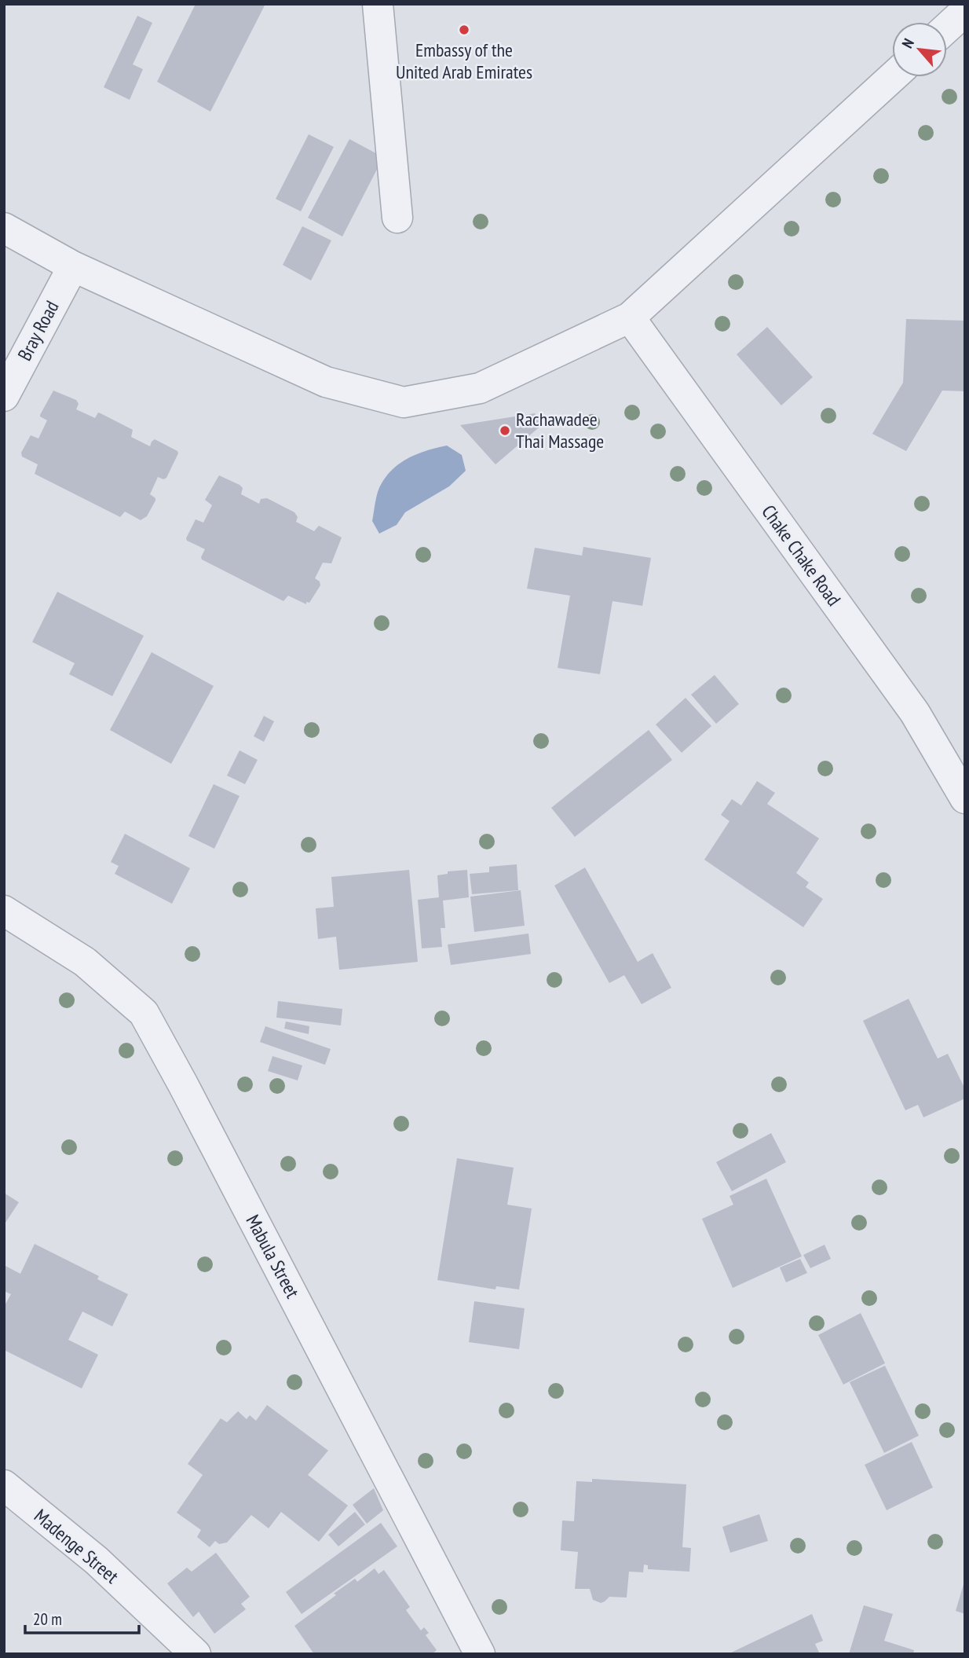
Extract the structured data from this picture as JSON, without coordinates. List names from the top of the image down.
{
  "streets": {
    "street": [
      "Bray Road",
      "Chake Chake Road",
      "Mabula Street",
      "Madenge Street"
    ]
  },
  "places": ["Embassy of the United Arab Emirates", "Rachawadee Thai Massage"],
  "scale_bar": "20 m",
  "north": "top left"
}
